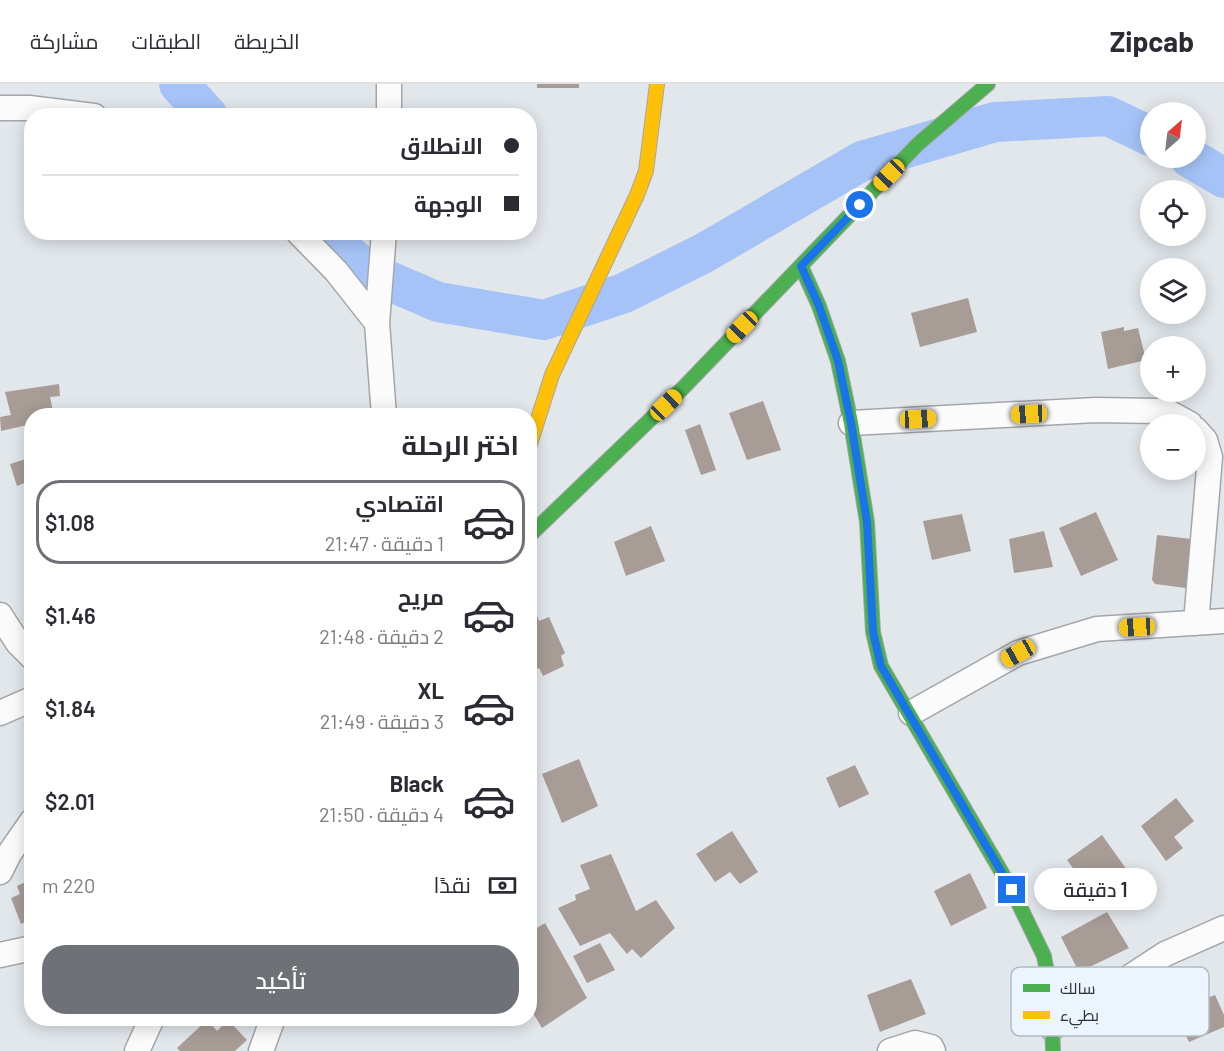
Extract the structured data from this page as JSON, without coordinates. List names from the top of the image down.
{
  "legend": ["سالك", "بطيء"],
  "north": "top right",
  "page": {
    "header": "Zipcab",
    "nav": ["الخريطة", "الطبقات", "مشاركة"],
    "map_buttons": ["+", "−"],
    "banner": ["الانطلاق", "الوجهة"],
    "heading": "اختر الرحلة",
    "list": [
      {
        "name": "اقتصادي",
        "note": "1 دقيقة · 21:47",
        "value": "$1.08"
      },
      {
        "name": "مريح",
        "note": "2 دقيقة · 21:48",
        "value": "$1.46"
      },
      {
        "name": "XL",
        "note": "3 دقيقة · 21:49",
        "value": "$1.84"
      },
      {
        "name": "Black",
        "note": "4 دقيقة · 21:50",
        "value": "$2.01"
      }
    ],
    "pay": ["نقدًا", "220 m"],
    "bubble": "1 دقيقة",
    "buttons": "تأكيد"
  }
}
